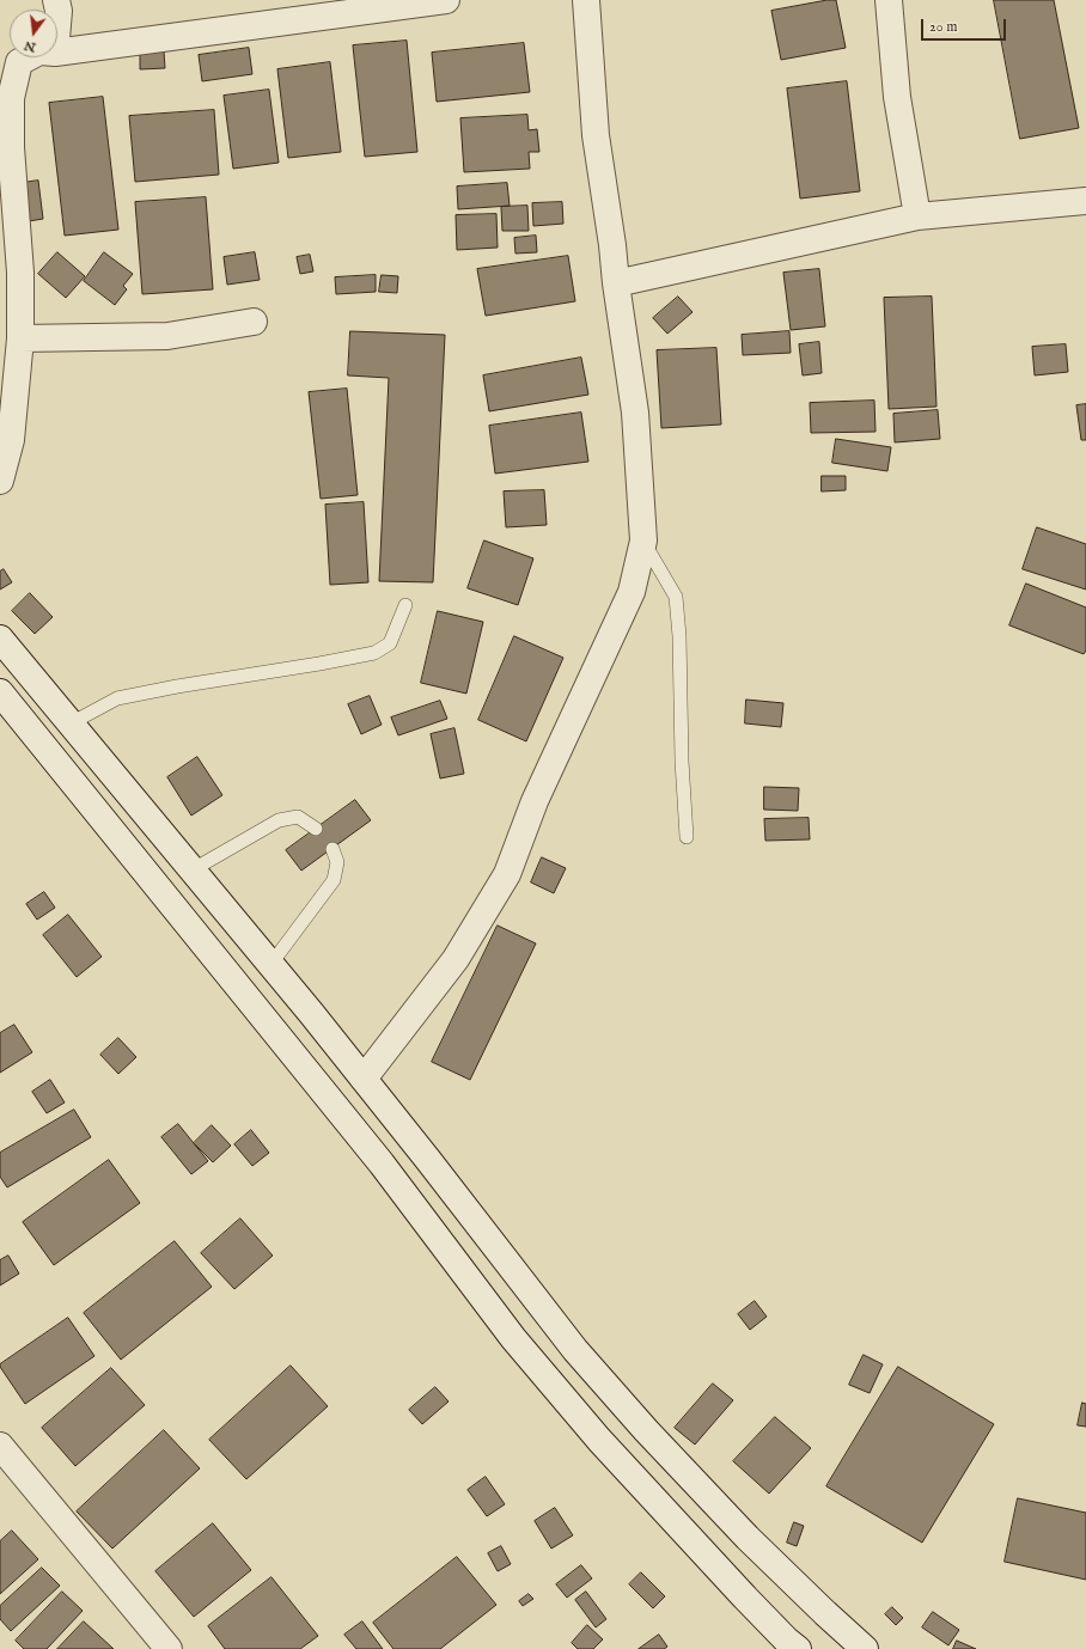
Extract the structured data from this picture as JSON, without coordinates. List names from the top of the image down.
{
  "scale_bar": "20 m",
  "north": "bottom"
}
